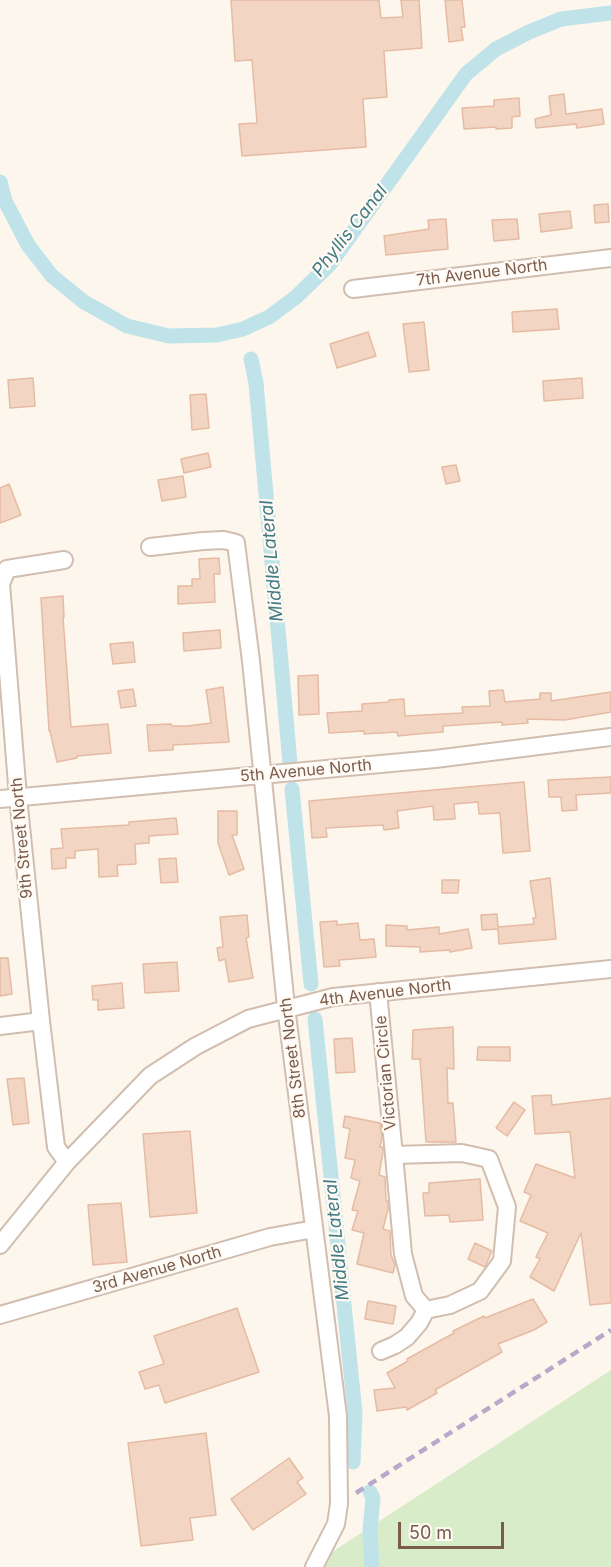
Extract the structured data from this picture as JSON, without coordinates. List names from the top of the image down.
{
  "streets": {
    "street": [
      "7th Avenue North",
      "5th Avenue North",
      "9th Street North",
      "4th Avenue North",
      "8th Street North",
      "Victorian Circle",
      "3rd Avenue North"
    ]
  },
  "crossings": [
    ["5th Avenue North", "9th Street North"],
    ["5th Avenue North", "8th Street North"],
    ["9th Street North", "4th Avenue North"],
    ["4th Avenue North", "8th Street North"],
    ["4th Avenue North", "Victorian Circle"],
    ["8th Street North", "3rd Avenue North"]
  ],
  "water": ["Phyllis Canal", "Middle Lateral"],
  "scale_bar": "50 m"
}
